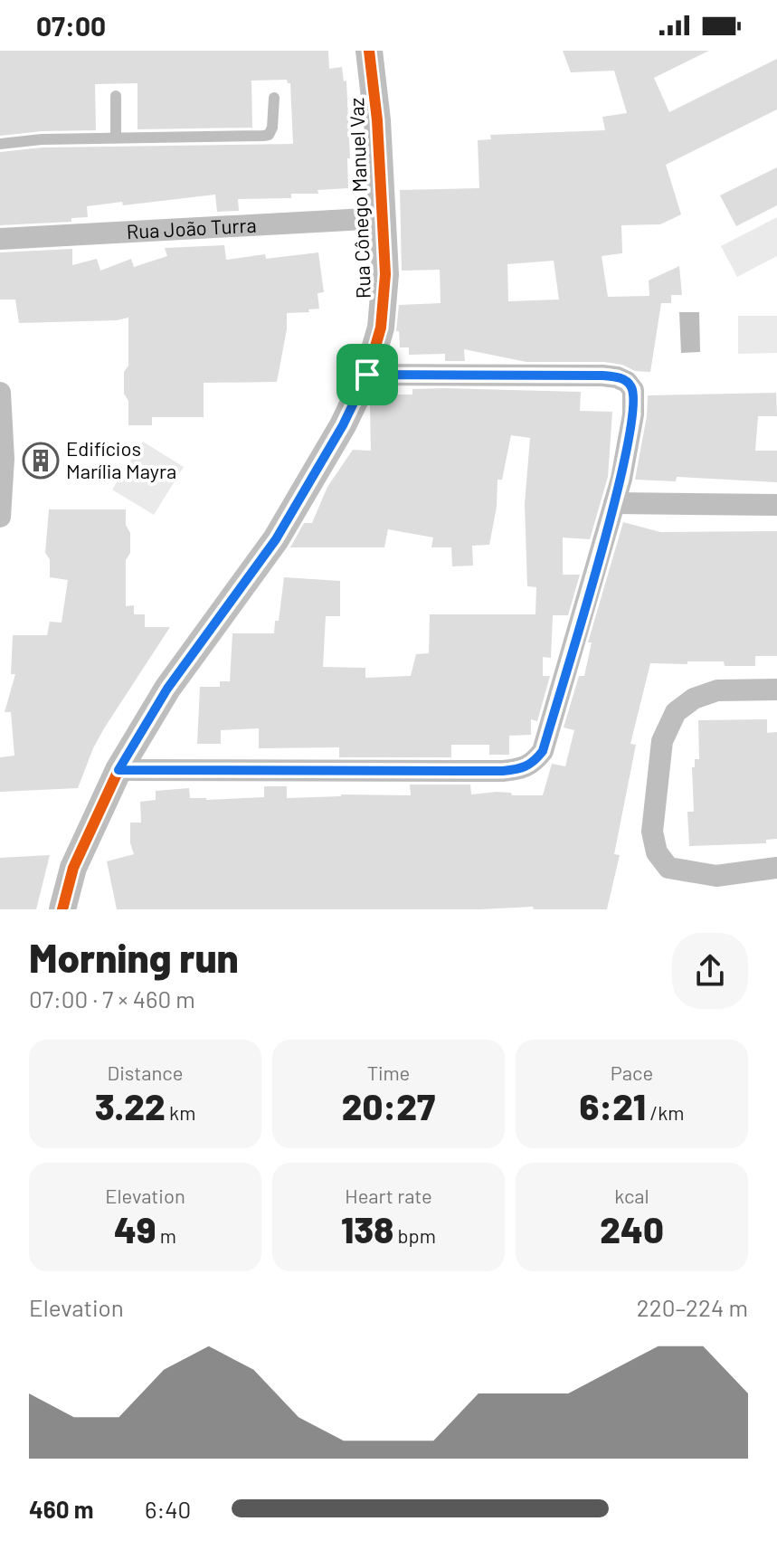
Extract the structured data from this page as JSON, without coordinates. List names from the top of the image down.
{
  "streets": {
    "street": ["Rua Cônego Manuel Vaz", "Rua João Turra"]
  },
  "crossings": [
    ["Rua Cônego Manuel Vaz", "Rua João Turra"]
  ],
  "places": {
    "building": ["Edifícios Marília Mayra"]
  },
  "page": {
    "status": "07:00",
    "heading": ["Morning run", "07:00 · 7 × 460 m"],
    "stats": [
      ["Distance", "3.22 km"],
      ["Time", "20:27"],
      ["Pace", "6:21 /km"],
      ["Elevation", "49 m"],
      ["Heart rate", "138 bpm"],
      ["kcal", "240"]
    ],
    "chart": ["Elevation", "220–224 m"],
    "list": [
      {
        "name": "460 m",
        "note": "6:40"
      }
    ]
  }
}
